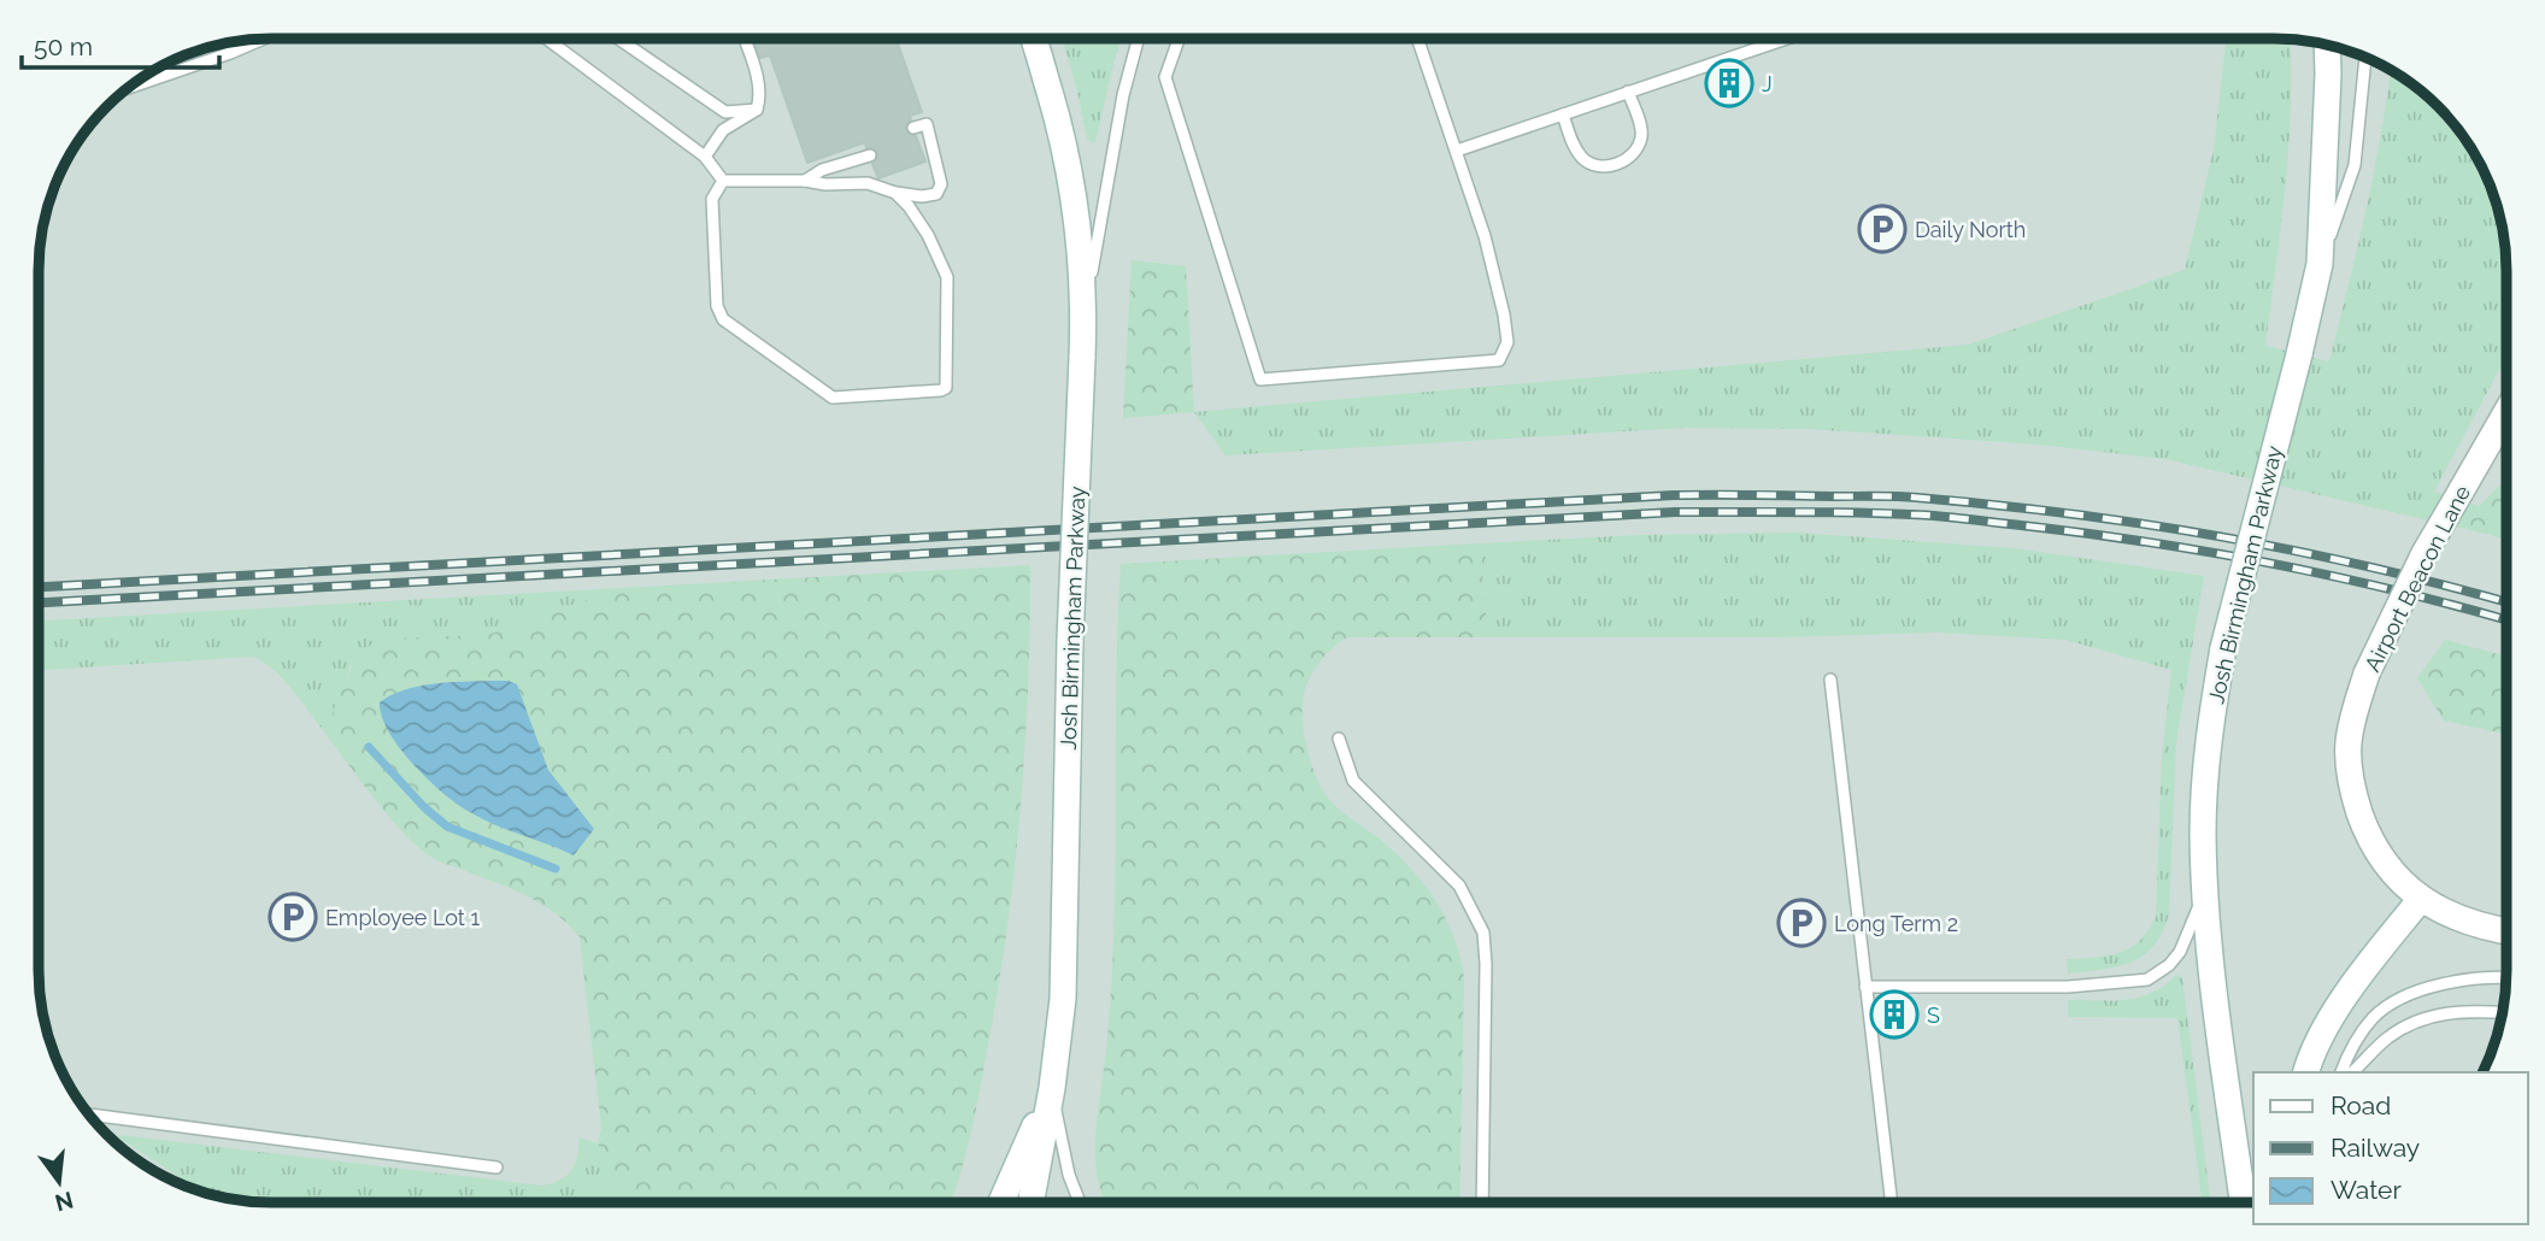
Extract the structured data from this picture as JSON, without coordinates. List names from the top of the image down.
{
  "streets": {
    "main road": ["Josh Birmingham Parkway", "Airport Beacon Lane"]
  },
  "places": {
    "building": ["J", "S"],
    "parking": ["Daily North", "Employee Lot 1", "Long Term 2"]
  },
  "legend": ["Road", "Railway", "Water"],
  "scale_bar": "50 m",
  "north": "bottom"
}
